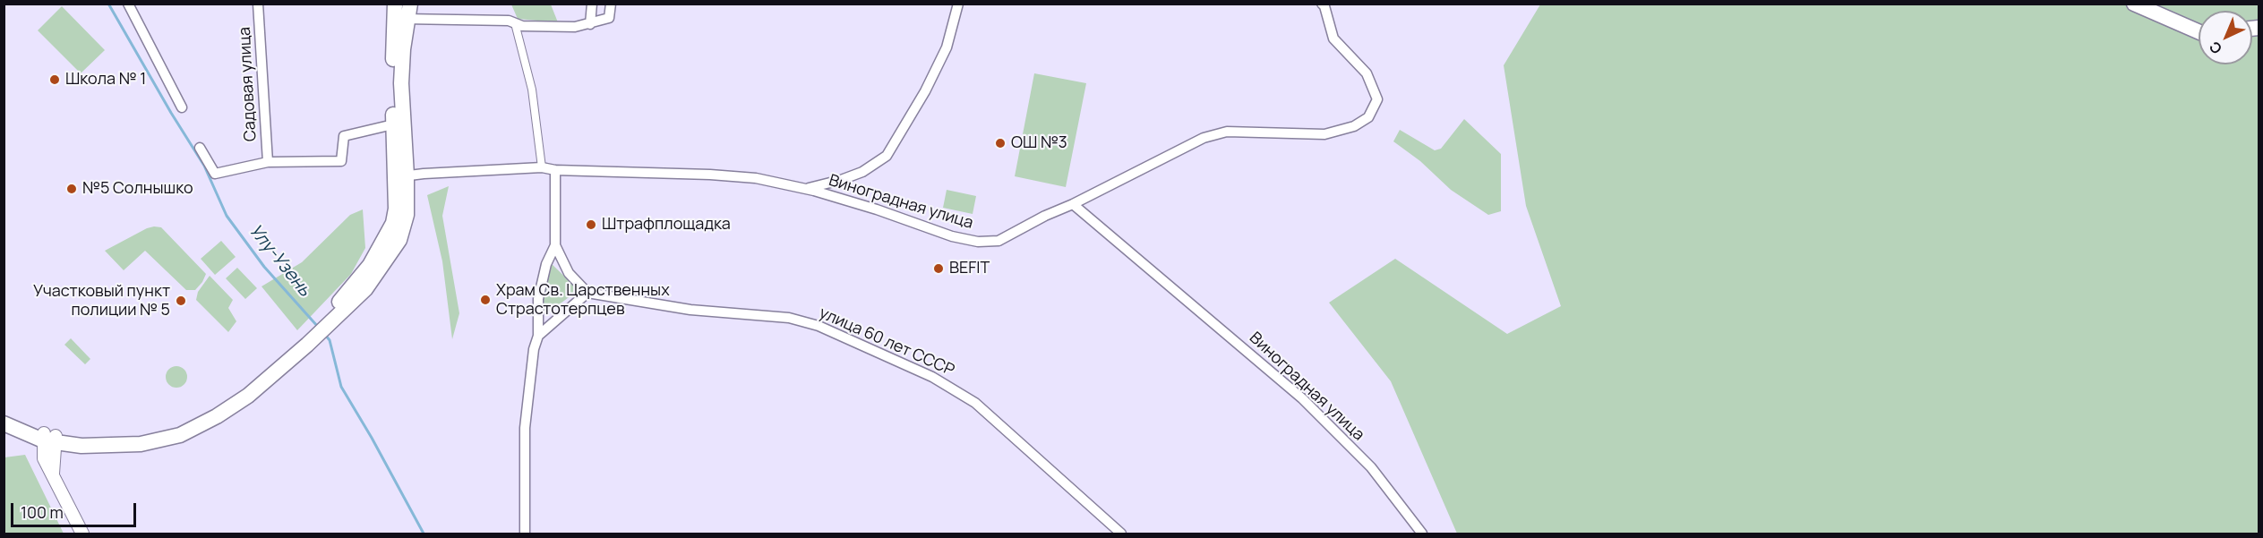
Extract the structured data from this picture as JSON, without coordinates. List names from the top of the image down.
{
  "streets": {
    "street": ["Садовая улица", "Виноградная улица", "улица 60 лет СССР"]
  },
  "water": ["Улу-Узень"],
  "places": [
    "Школа № 1",
    "ОШ №3",
    "№5 Солнышко",
    "Штрафплощадка",
    "BEFIT",
    "Храм Св. Царственных Страстотерпцев",
    "Участковый пункт полиции № 5"
  ],
  "scale_bar": "100 m",
  "north": "bottom left"
}
